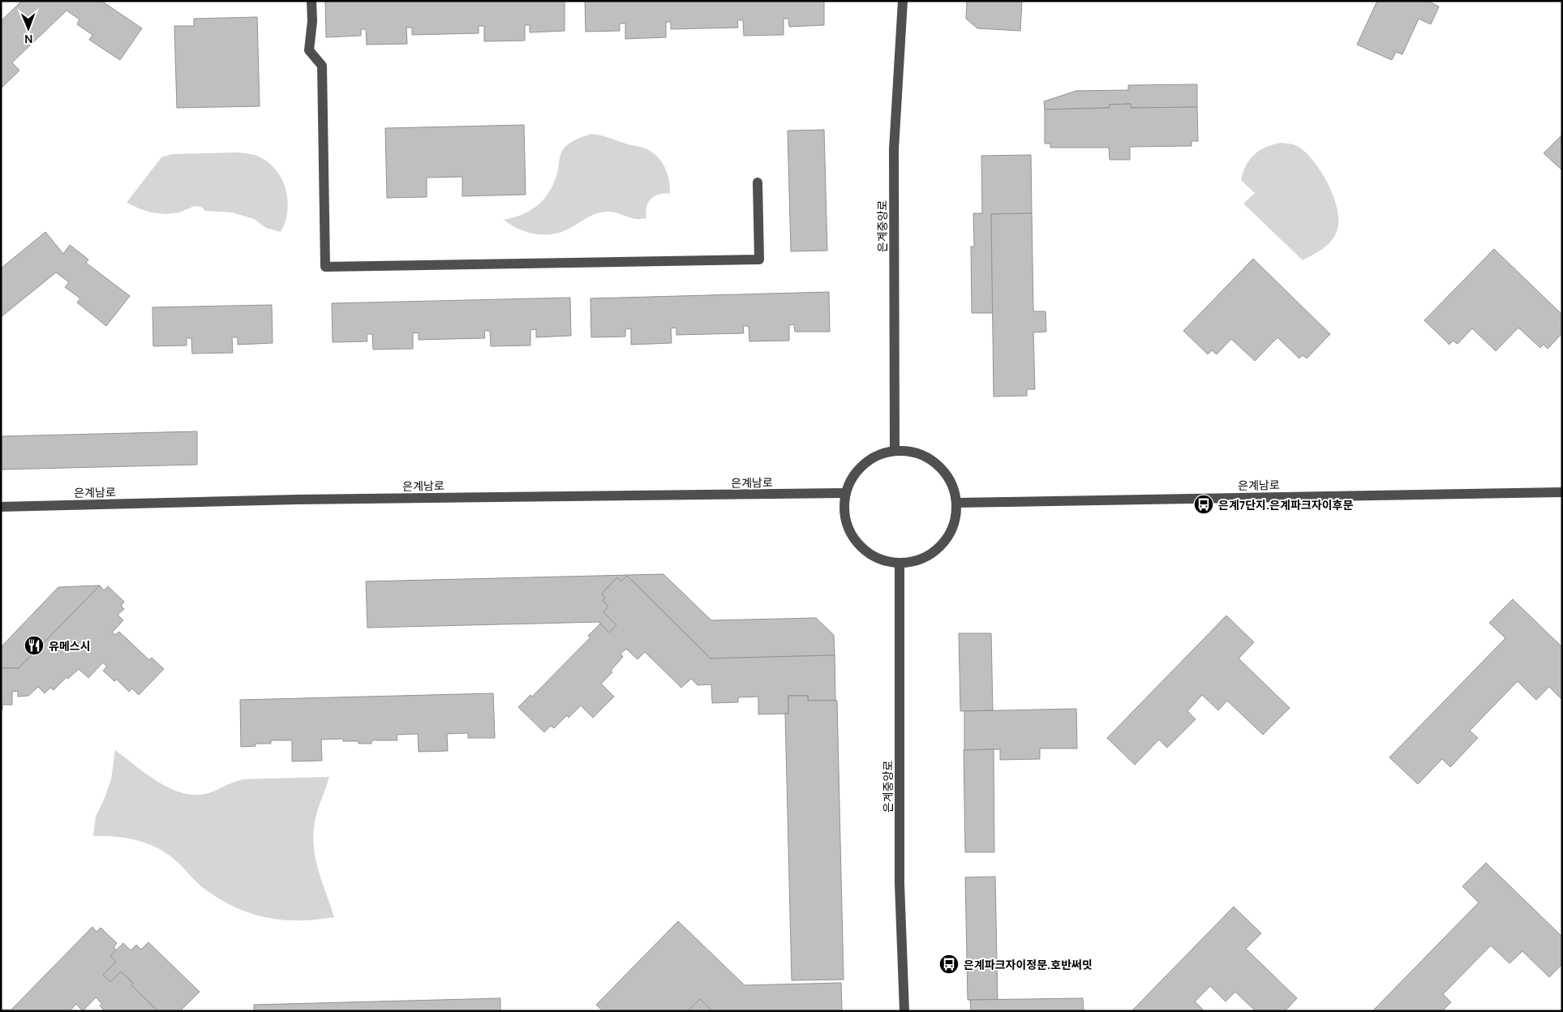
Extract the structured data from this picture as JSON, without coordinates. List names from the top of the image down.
{
  "streets": {
    "street": ["은계중앙로", "은계남로"]
  },
  "crossings": [
    ["은계중앙로", "은계남로"]
  ],
  "places": {
    "bus stop": ["은계7단지.은계파크자이후문", "은계파크자이정문.호반써밋"],
    "restaurant": ["유메스시"]
  },
  "north": "bottom"
}
